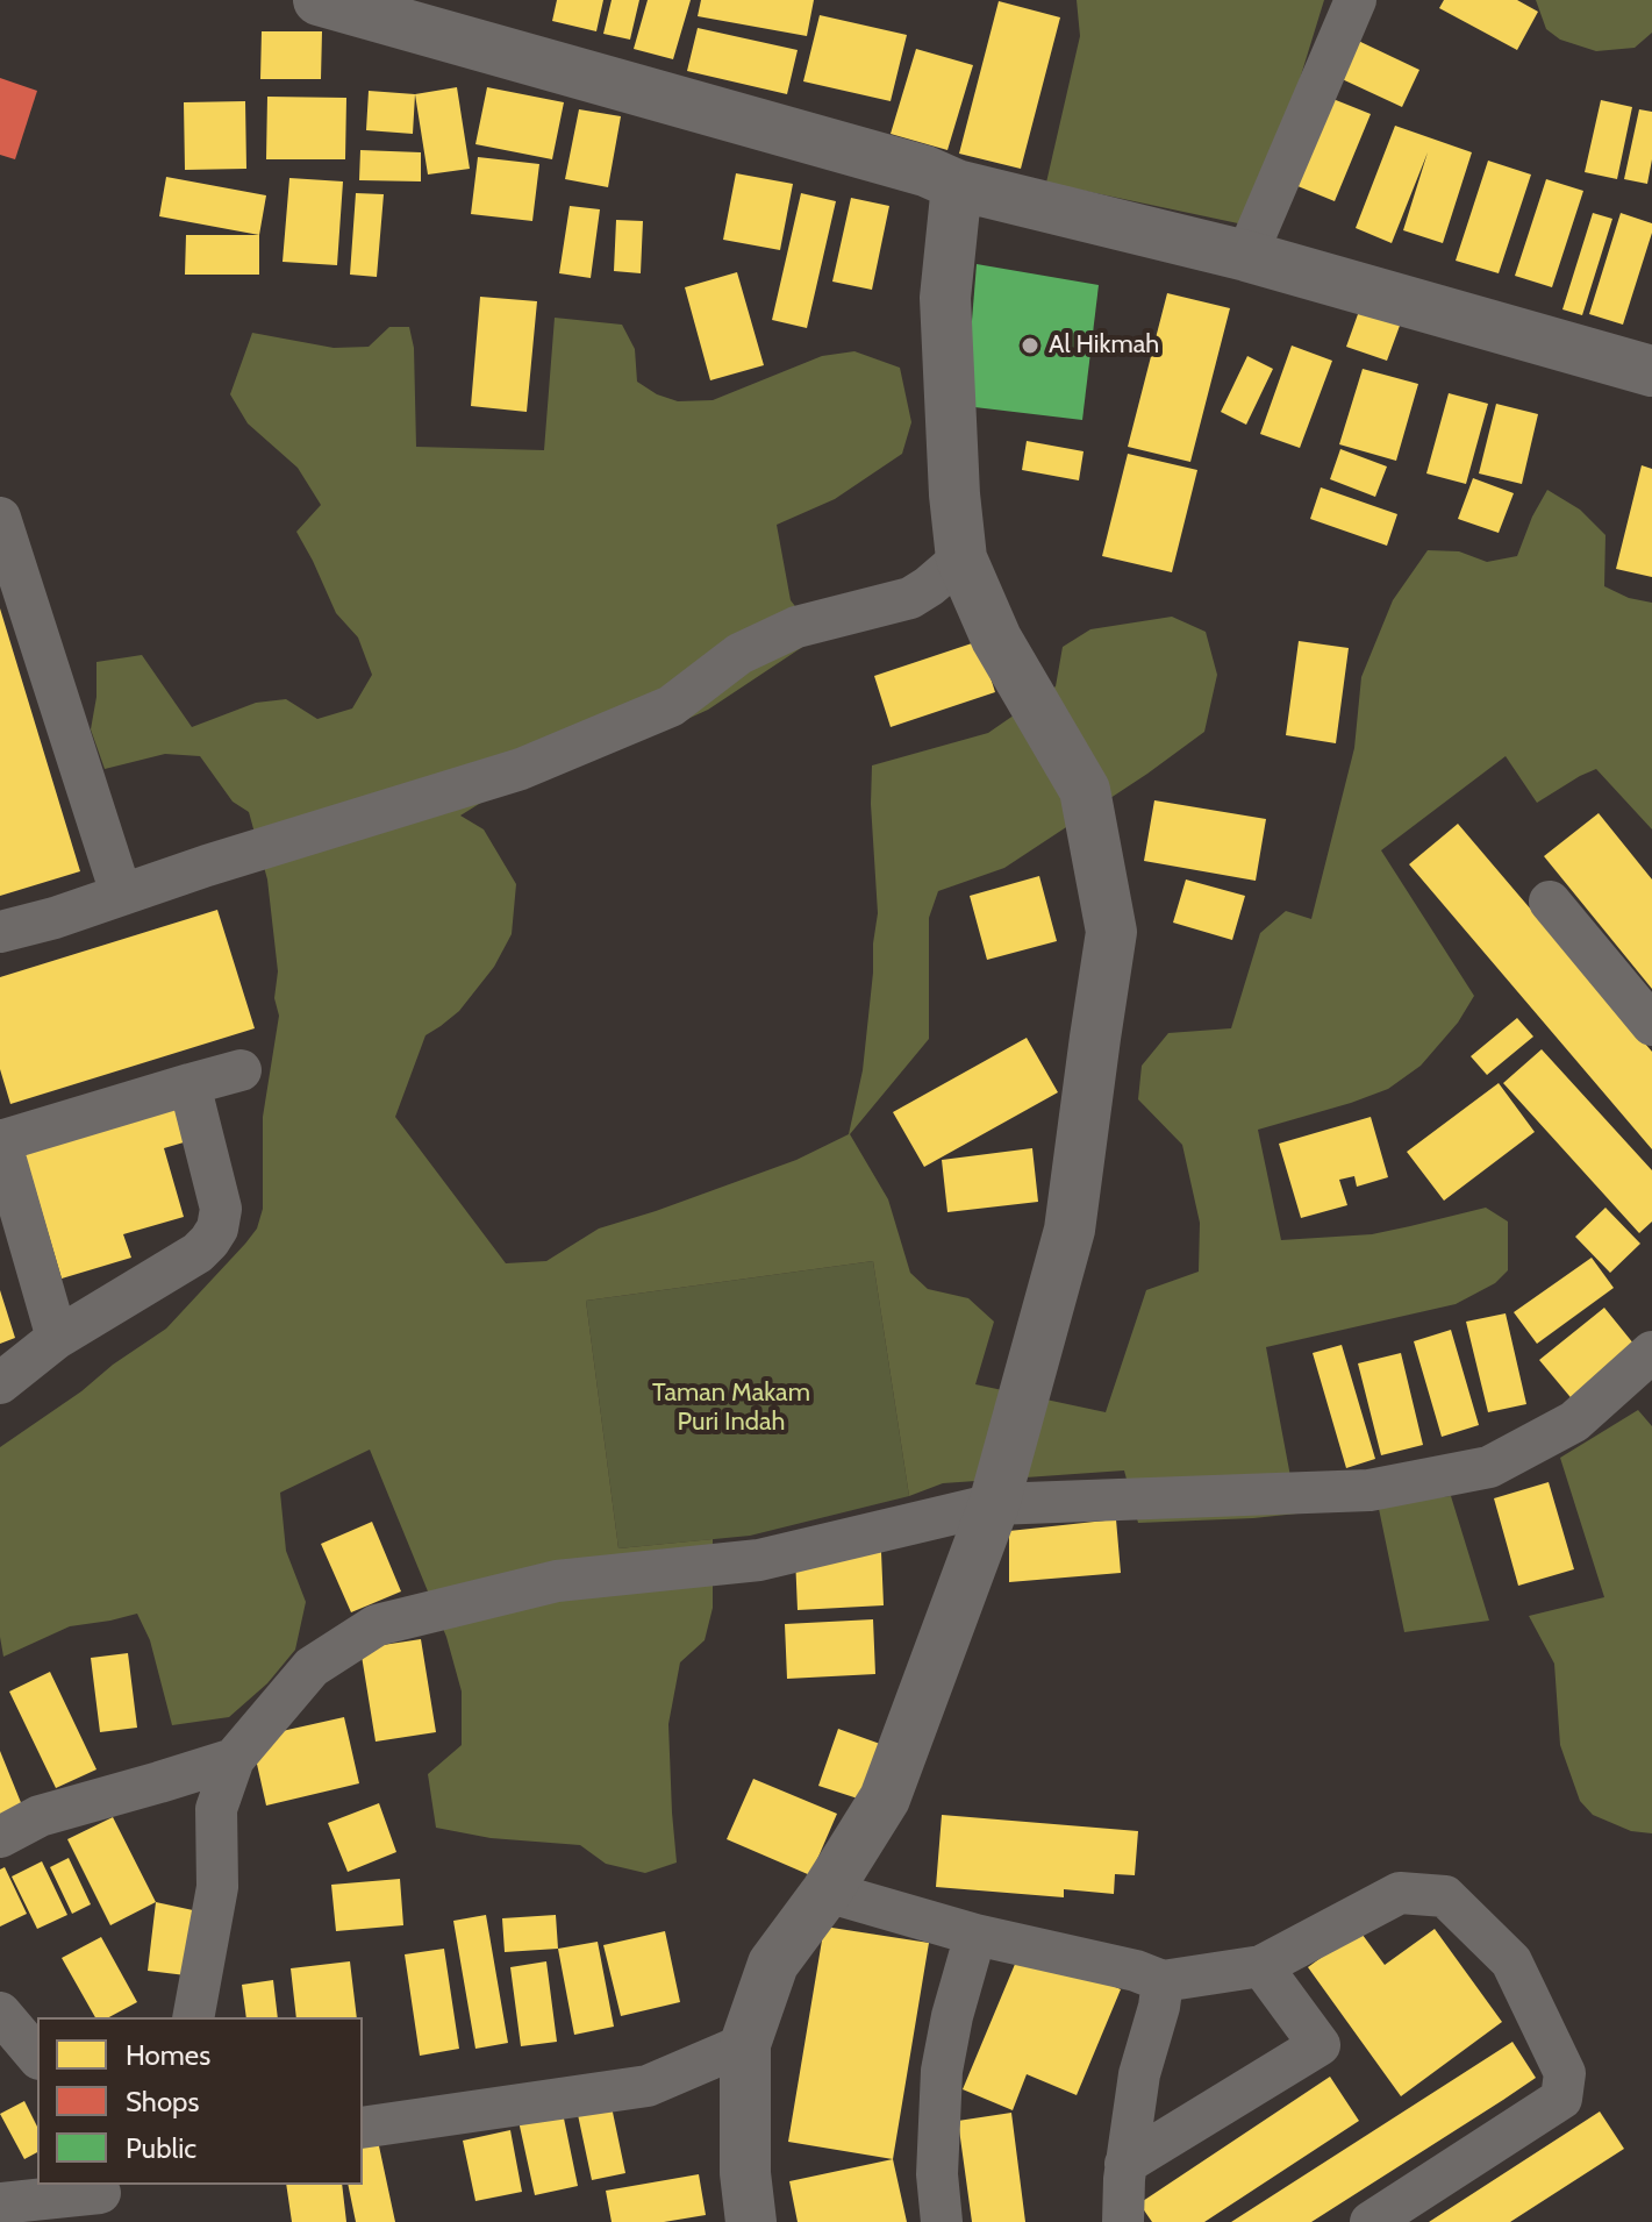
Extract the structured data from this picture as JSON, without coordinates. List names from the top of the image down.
{
  "parks": ["Taman Makam Puri Indah"],
  "places": ["Al Hikmah"],
  "legend": ["Homes", "Shops", "Public"]
}
